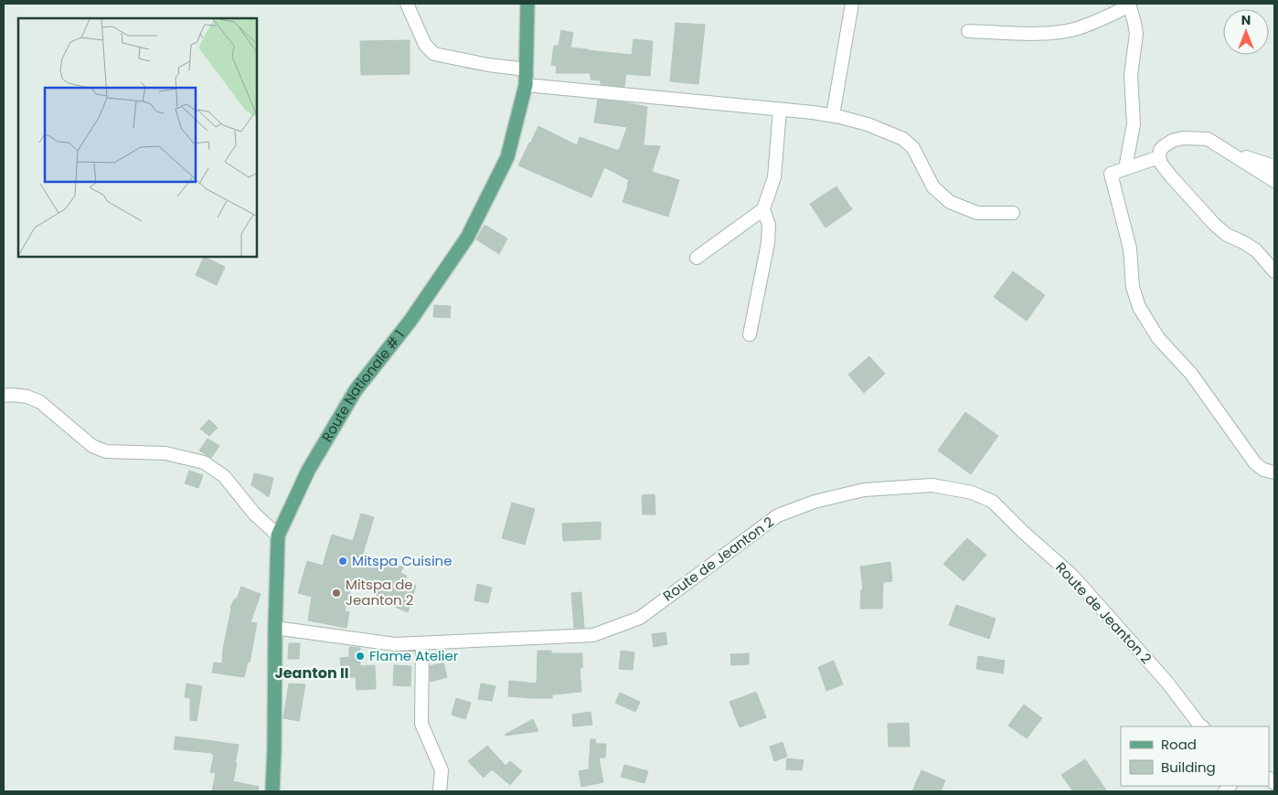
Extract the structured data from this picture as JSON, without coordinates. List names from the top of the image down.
{
  "streets": {
    "main road": ["Route Nationale # 1"],
    "street": ["Route de Jeanton 2"]
  },
  "crossings": [
    ["Route Nationale # 1", "Route de Jeanton 2"]
  ],
  "districts": ["Jeanton II"],
  "places": ["Mitspa Cuisine", "Mitspa de Jeanton 2", "Flame Atelier"],
  "legend": ["Road", "Building"],
  "north": "top"
}
